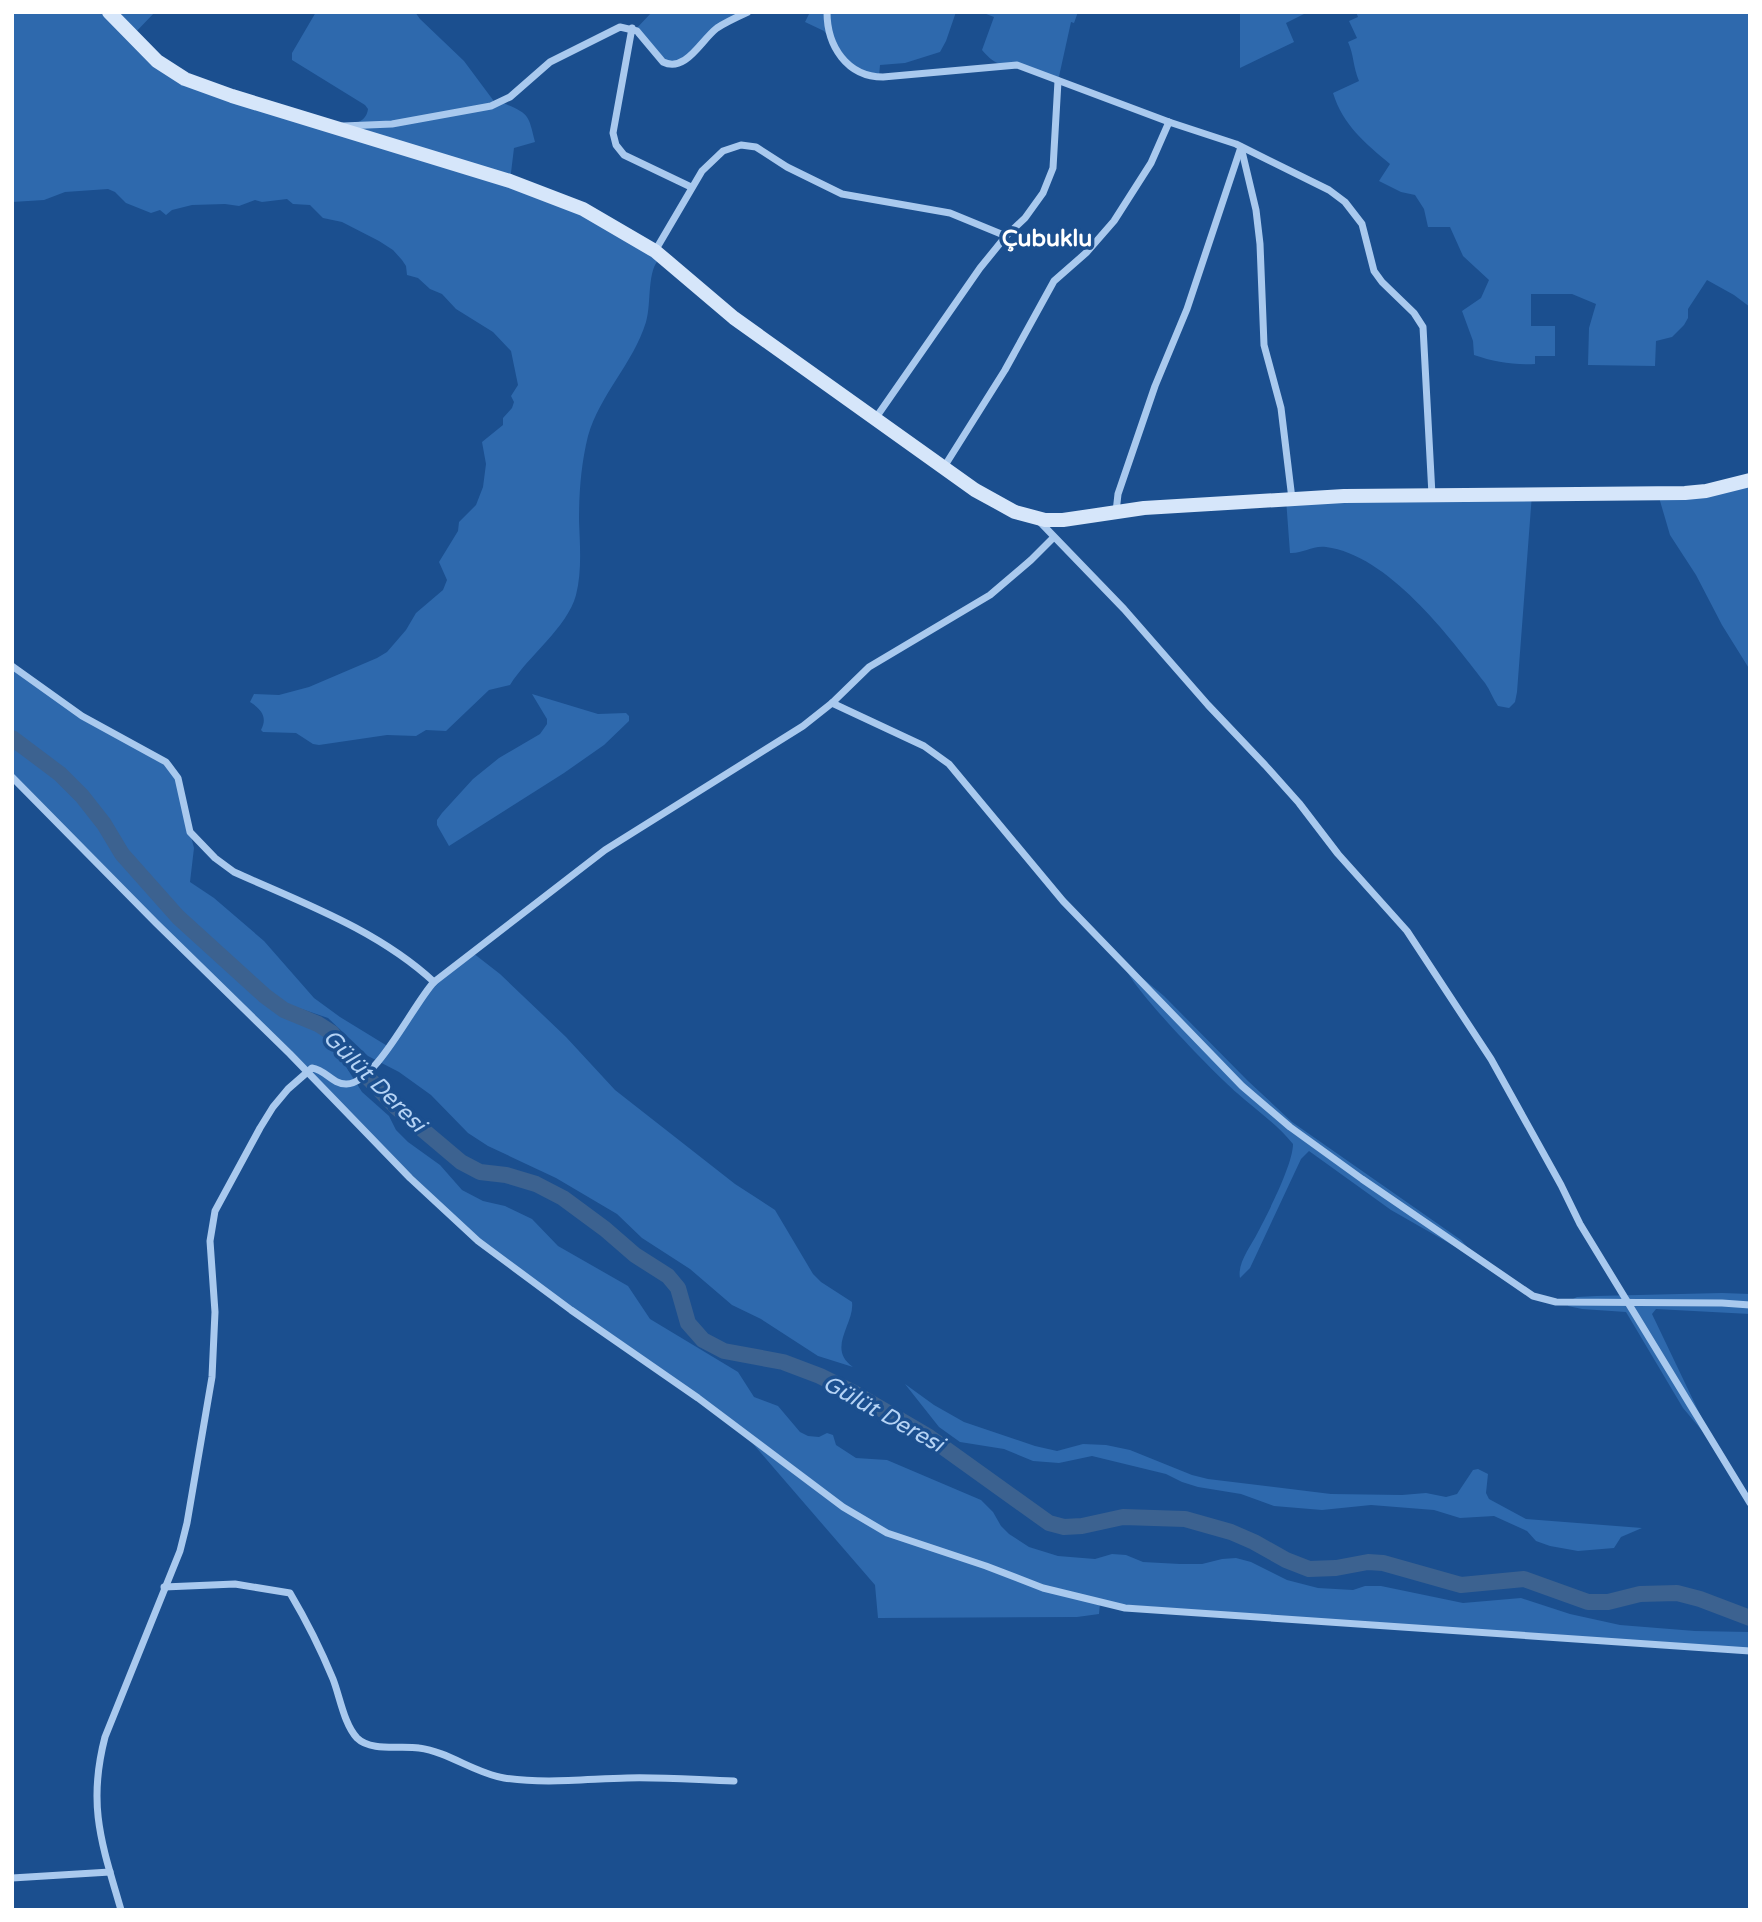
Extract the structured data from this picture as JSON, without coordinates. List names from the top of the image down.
{
  "districts": ["Çubuklu"],
  "water": ["Gülüt Deresi"]
}
